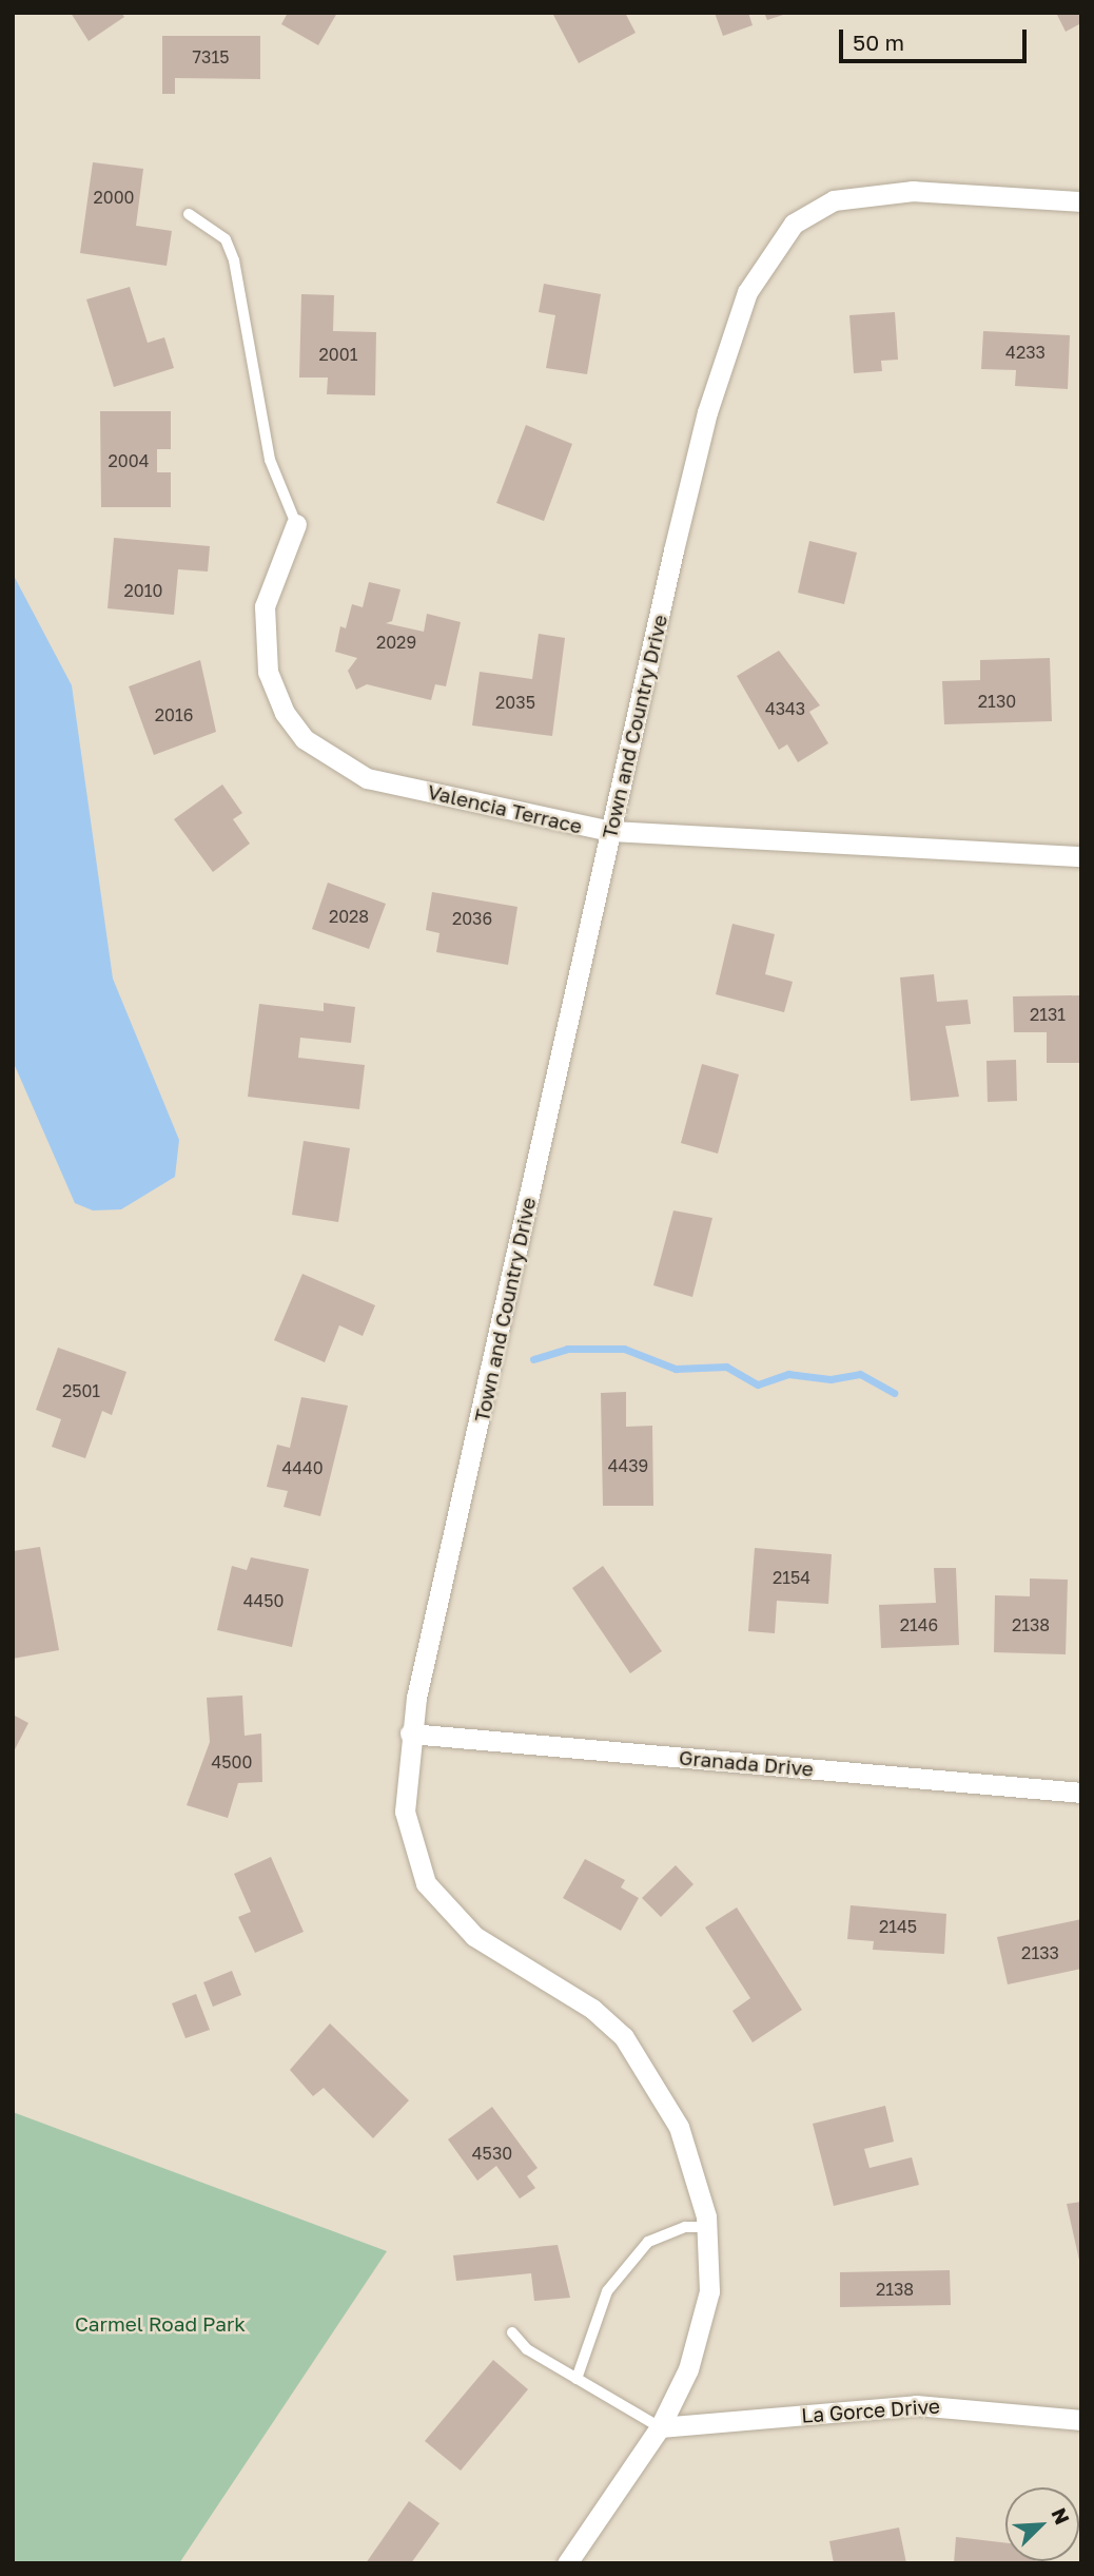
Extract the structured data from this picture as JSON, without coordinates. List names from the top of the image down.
{
  "streets": {
    "street": [
      "Town and Country Drive",
      "Valencia Terrace",
      "Granada Drive",
      "La Gorce Drive"
    ]
  },
  "crossings": [
    ["Town and Country Drive", "Valencia Terrace"],
    ["Town and Country Drive", "Granada Drive"],
    ["Town and Country Drive", "La Gorce Drive"]
  ],
  "parks": ["Carmel Road Park"],
  "house_numbers": [
    "7315",
    "2000",
    "4233",
    "2001",
    "2004",
    "2010",
    "2029",
    "2130",
    "2035",
    "4343",
    "2016",
    "2028",
    "2036",
    "2131",
    "2501",
    "4439",
    "4440",
    "2154",
    "4450",
    "2146",
    "2138",
    "4500",
    "2145",
    "2133",
    "4530",
    "2138"
  ],
  "scale_bar": "50 m",
  "north": "top right"
}
